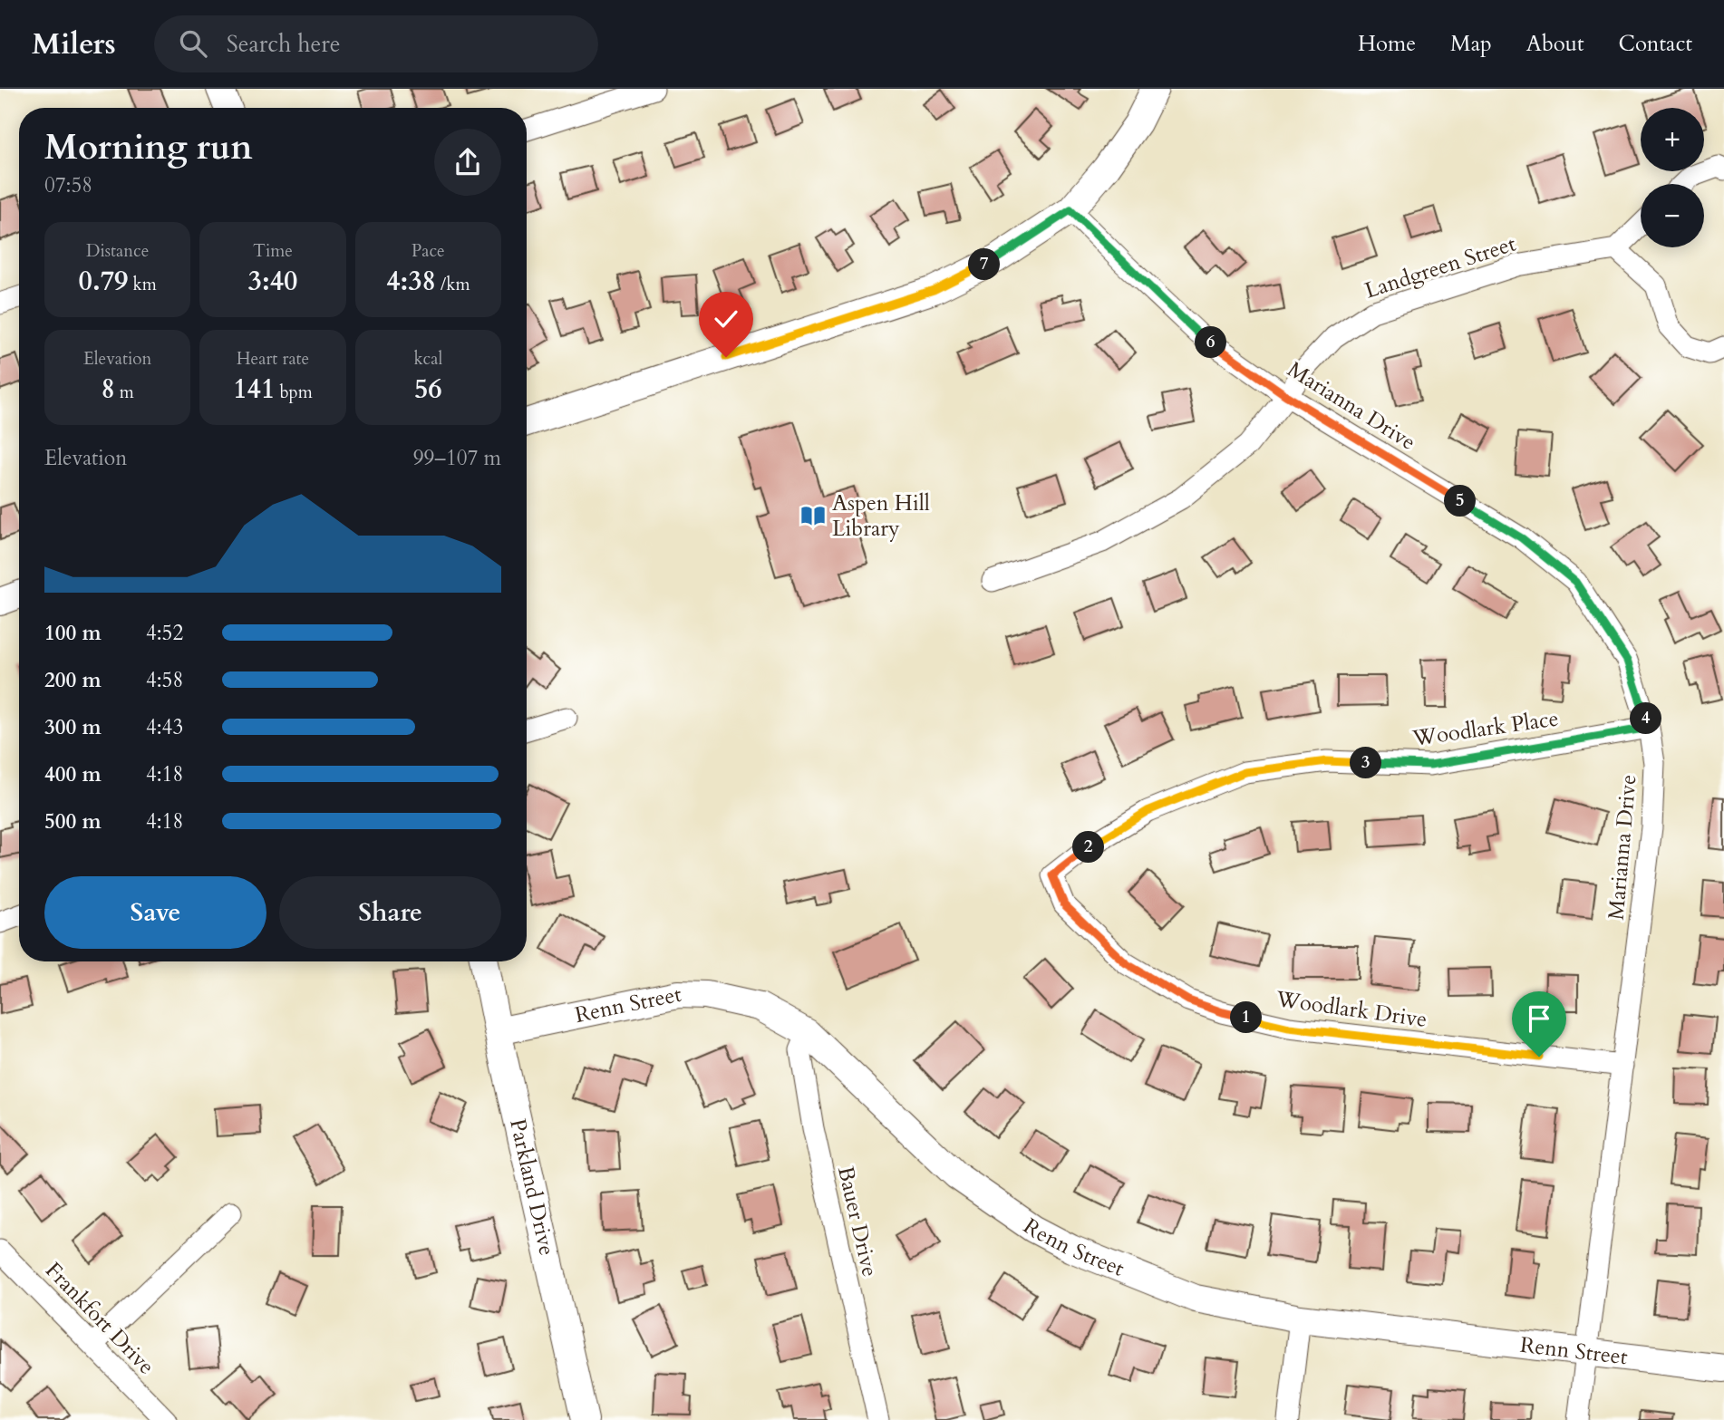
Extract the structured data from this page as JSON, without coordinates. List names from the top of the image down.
{
  "streets": {
    "street": [
      "Landgreen Street",
      "Marianna Drive",
      "Woodlark Place",
      "Renn Street",
      "Woodlark Drive",
      "Parkland Drive",
      "Bauer Drive",
      "Frankfort Drive"
    ]
  },
  "crossings": [
    ["Landgreen Street", "Marianna Drive"],
    ["Marianna Drive", "Woodlark Place"],
    ["Marianna Drive", "Renn Street"],
    ["Marianna Drive", "Woodlark Drive"],
    ["Woodlark Place", "Woodlark Drive"],
    ["Renn Street", "Parkland Drive"],
    ["Renn Street", "Bauer Drive"]
  ],
  "places": {
    "library": ["Aspen Hill Library"]
  },
  "page": {
    "header": "Milers",
    "search": "Search here",
    "nav": [
      "Home",
      "Map",
      "About",
      "Contact"
    ],
    "map_buttons": ["+", "−"],
    "heading": ["Morning run", "07:58"],
    "stats": [
      ["Distance", "0.79 km"],
      ["Time", "3:40"],
      ["Pace", "4:38 /km"],
      ["Elevation", "8 m"],
      ["Heart rate", "141 bpm"],
      ["kcal", "56"]
    ],
    "pins": [
      "7",
      "6",
      "5",
      "4",
      "3",
      "2",
      "1"
    ],
    "chart": ["Elevation", "99–107 m"],
    "list": [
      {
        "name": "100 m",
        "note": "4:52"
      },
      {
        "name": "200 m",
        "note": "4:58"
      },
      {
        "name": "300 m",
        "note": "4:43"
      },
      {
        "name": "400 m",
        "note": "4:18"
      },
      {
        "name": "500 m",
        "note": "4:18"
      }
    ],
    "buttons": ["Save", "Share"]
  }
}
